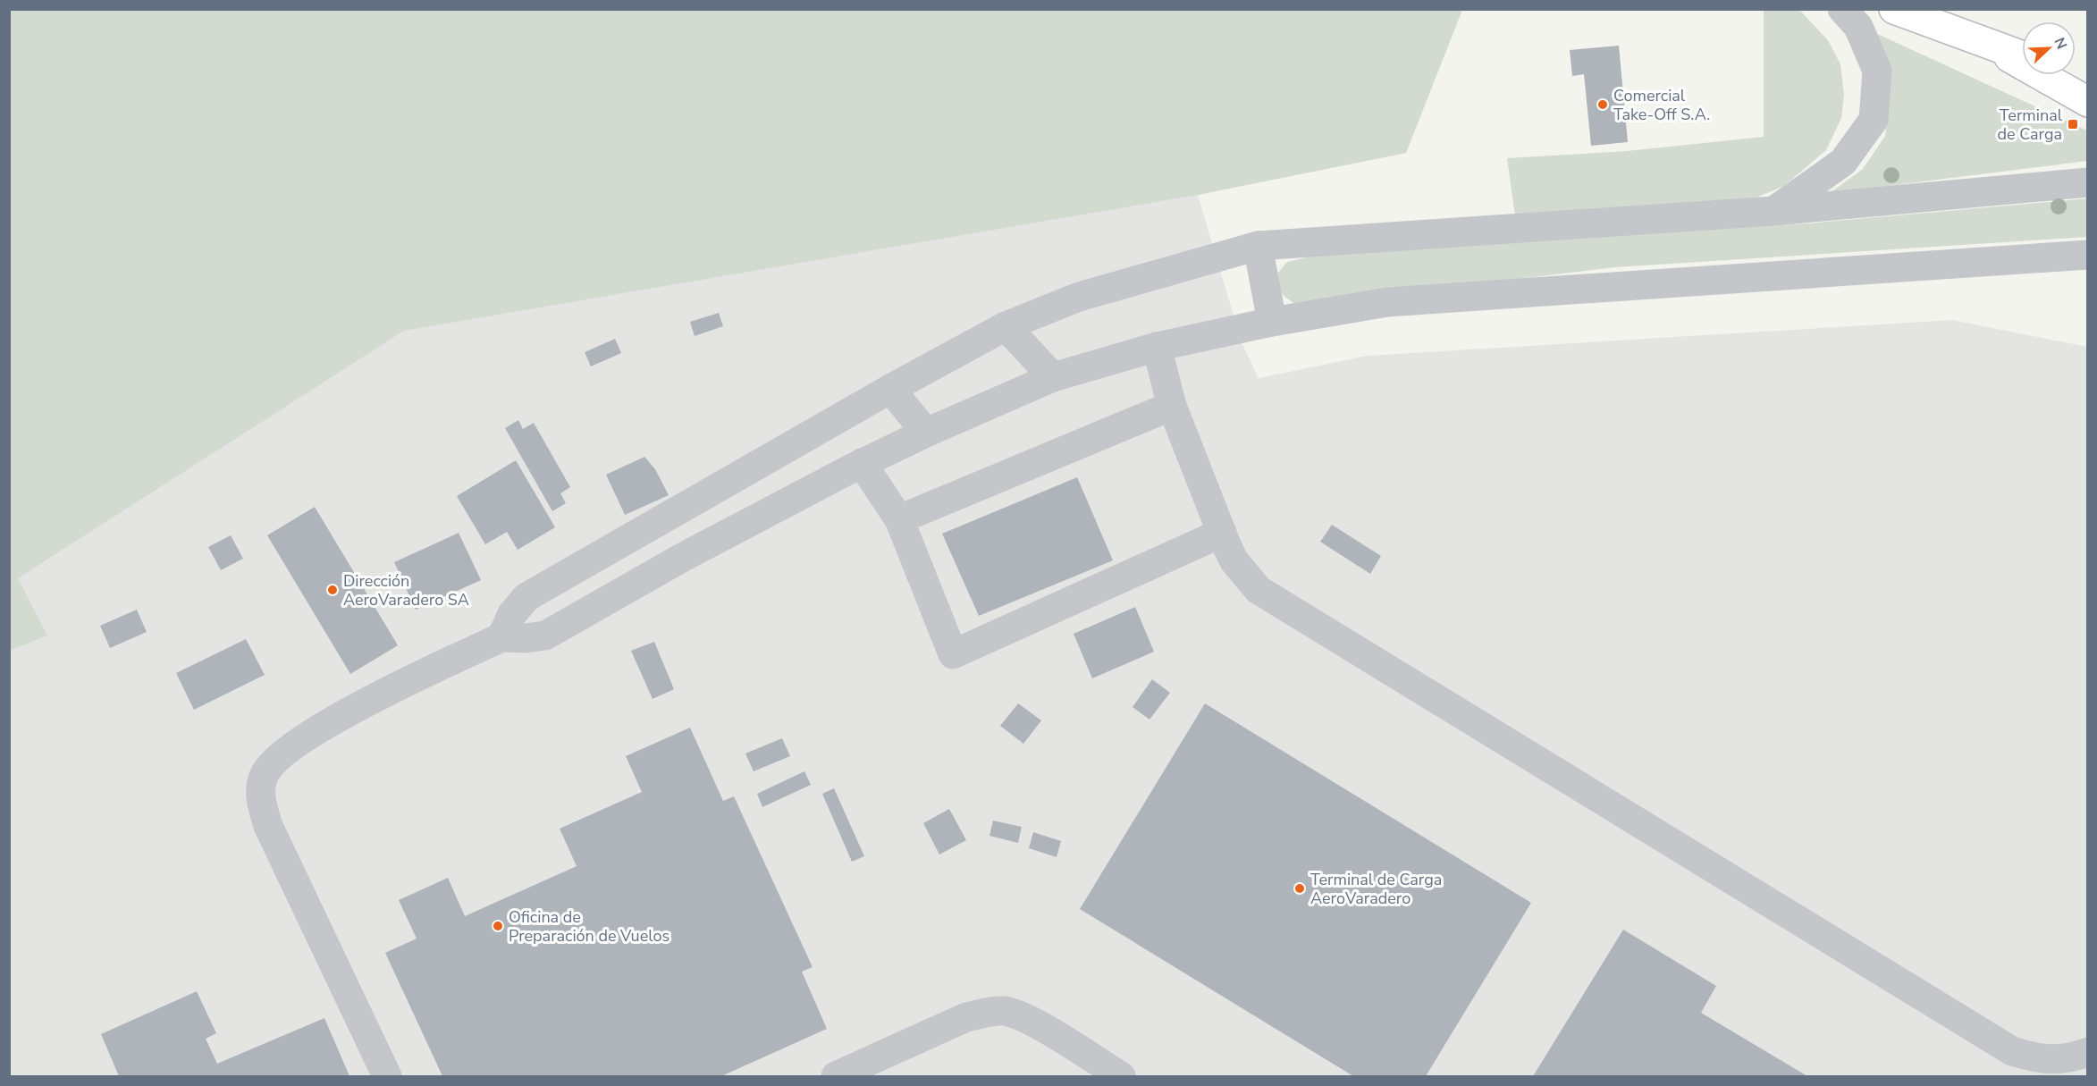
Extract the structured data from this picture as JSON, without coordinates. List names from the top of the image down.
{
  "places": {
    "other": [
      "Comercial Take-Off S.A.",
      "Dirección AeroVaradero SA",
      "Terminal de Carga AeroVaradero",
      "Oficina de Preparación de Vuelos"
    ],
    "transit": ["Terminal de Carga"]
  },
  "north": "top right"
}
